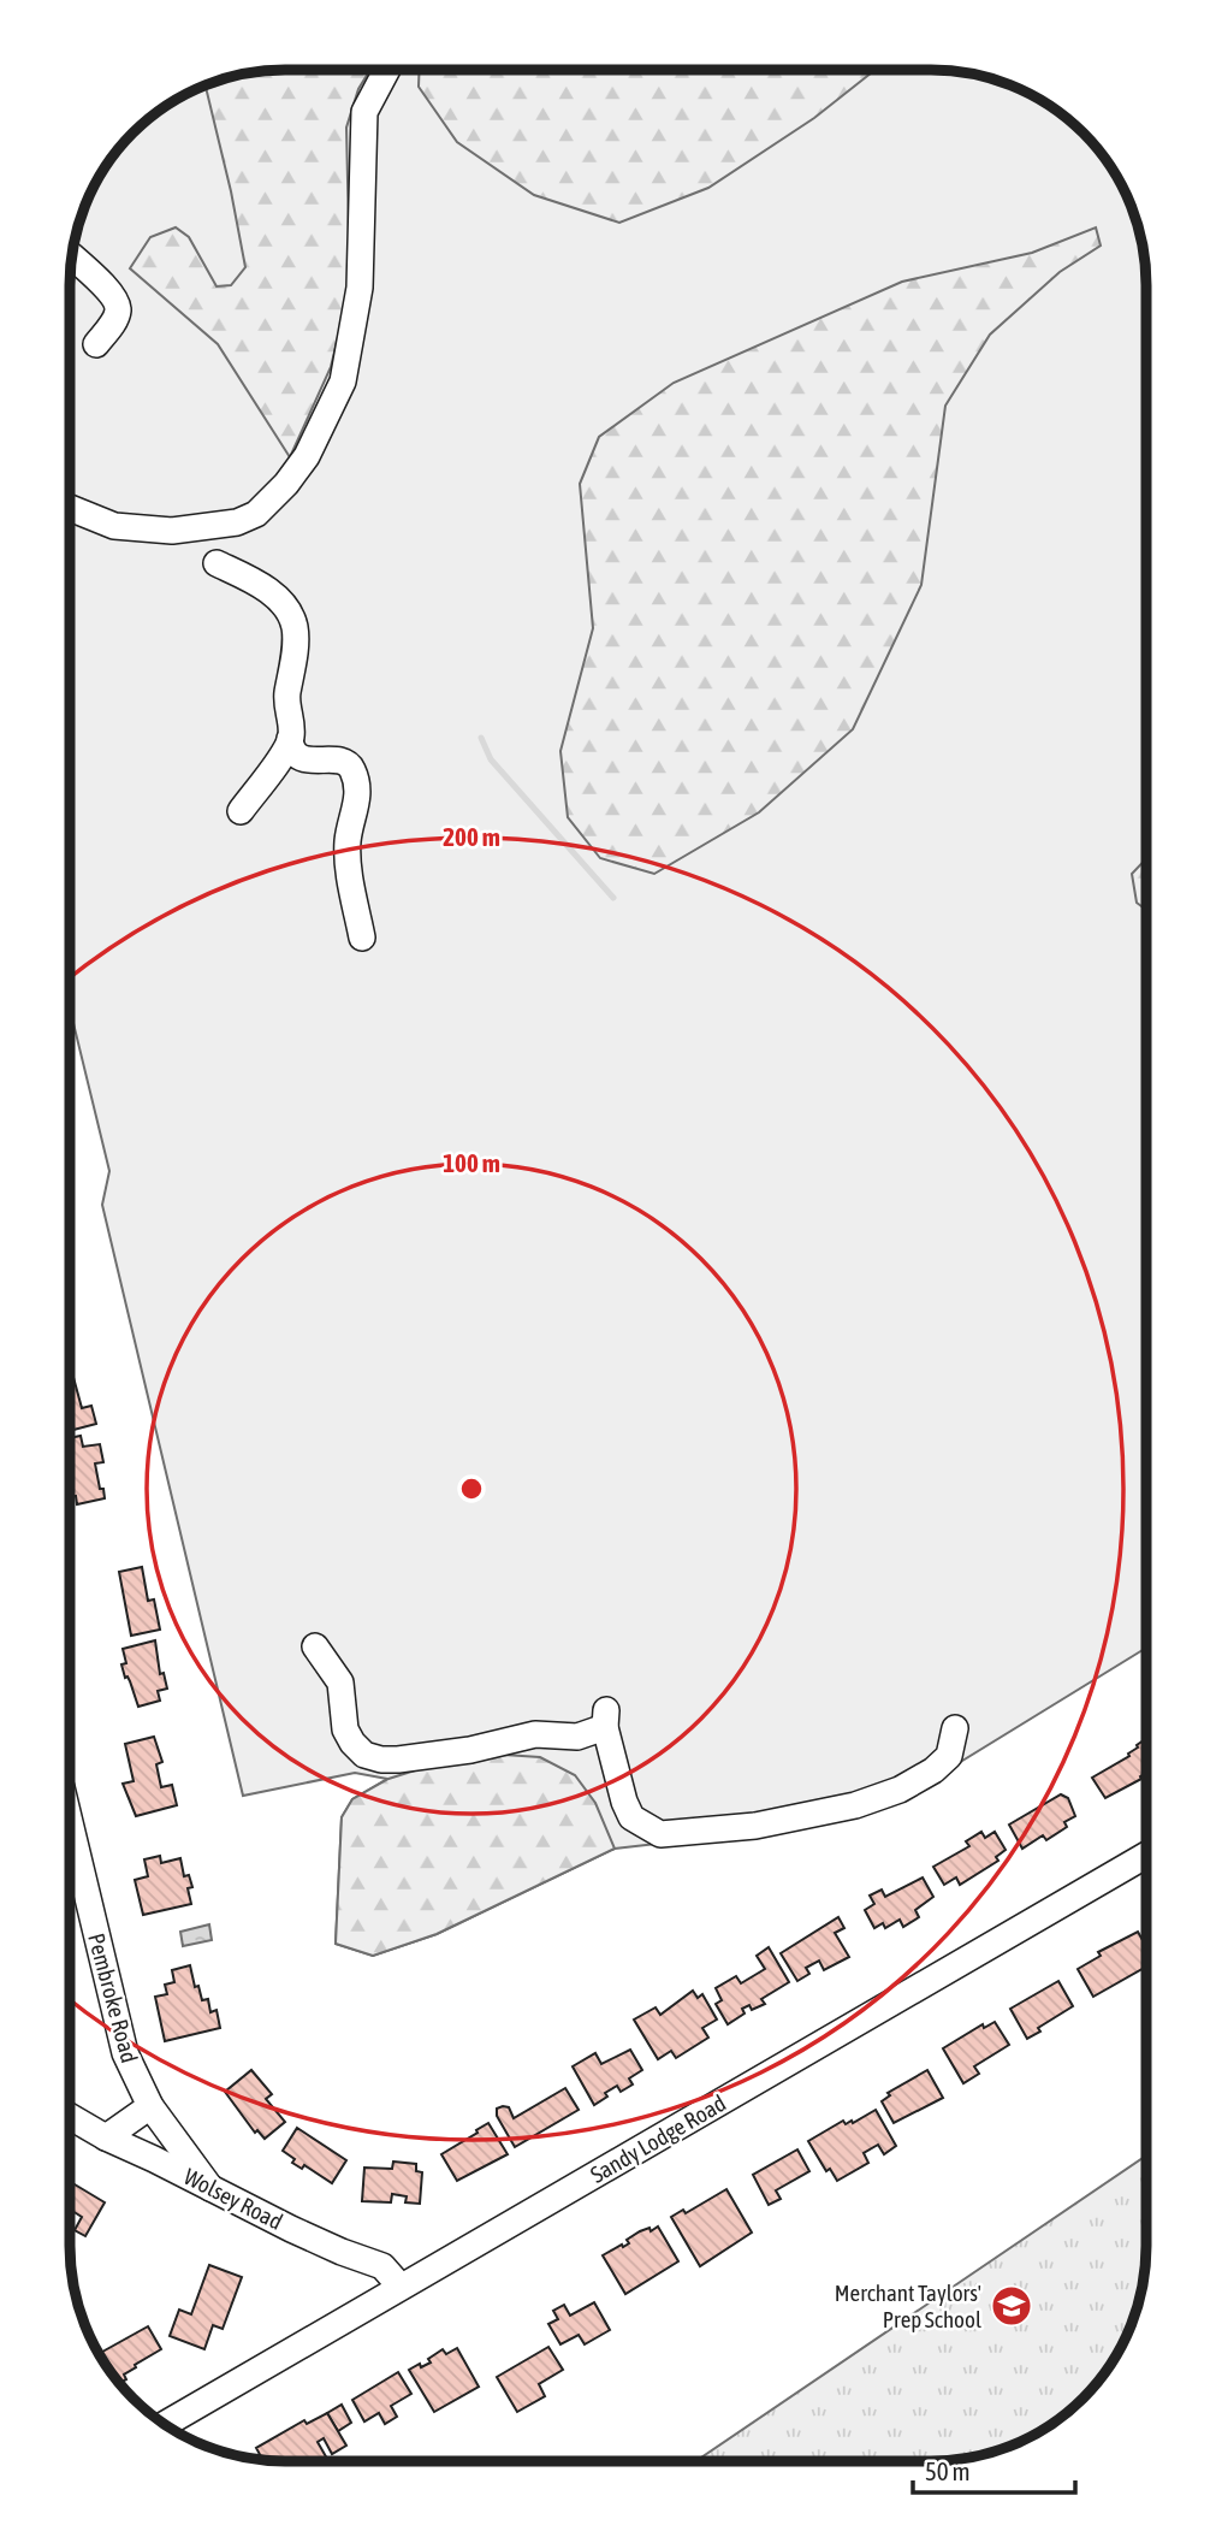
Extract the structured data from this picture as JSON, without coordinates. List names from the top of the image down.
{
  "streets": {
    "street": ["Pembroke Road", "Sandy Lodge Road", "Wolsey Road"]
  },
  "crossings": [
    ["Pembroke Road", "Wolsey Road"],
    ["Sandy Lodge Road", "Wolsey Road"]
  ],
  "places": {
    "school or university": ["Merchant Taylors' Prep School"]
  },
  "scale_bar": "50 m",
  "rings": ["200 m", "100 m"]
}
